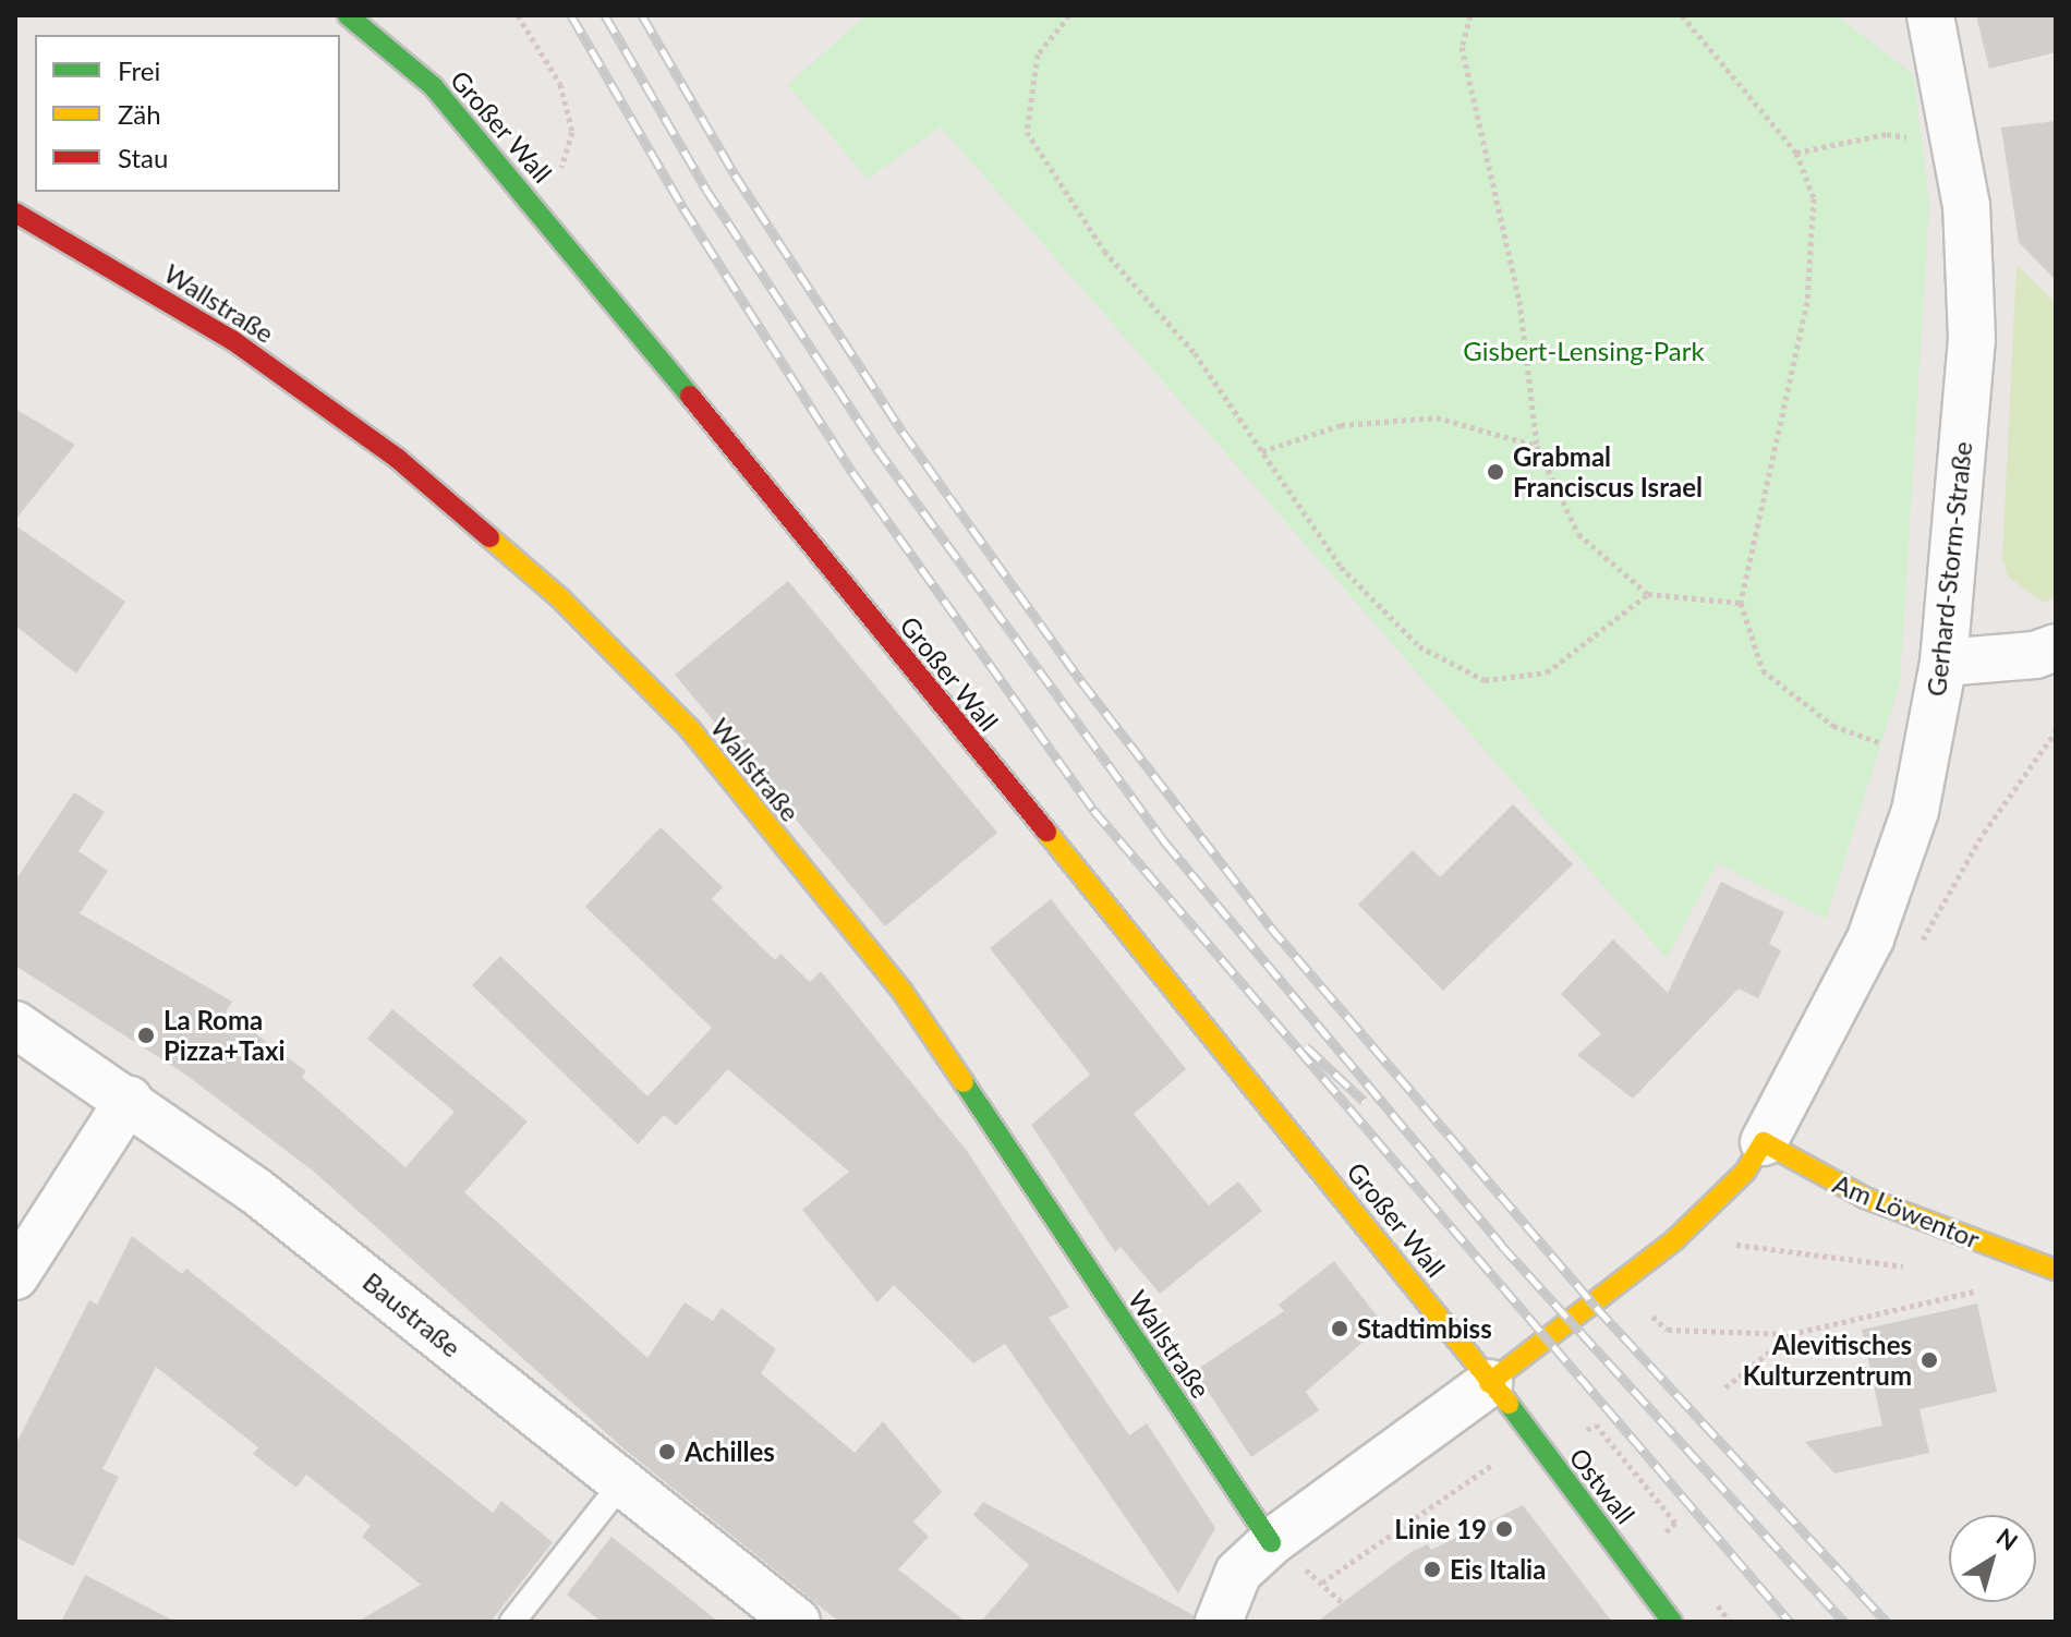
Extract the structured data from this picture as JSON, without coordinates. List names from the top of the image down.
{
  "streets": {
    "street": [
      "Großer Wall",
      "Wallstraße",
      "Gerhard-Storm-Straße",
      "Am Löwentor",
      "Baustraße",
      "Ostwall"
    ]
  },
  "crossings": [
    ["Großer Wall", "Gerhard-Storm-Straße"],
    ["Großer Wall", "Ostwall"],
    ["Gerhard-Storm-Straße", "Am Löwentor"],
    ["Gerhard-Storm-Straße", "Ostwall"]
  ],
  "parks": ["Gisbert-Lensing-Park"],
  "places": [
    "Grabmal Franciscus Israel",
    "La Roma Pizza+Taxi",
    "Stadtimbiss",
    "Alevitisches Kulturzentrum",
    "Achilles",
    "Linie 19",
    "Eis Italia"
  ],
  "legend": ["Frei", "Zäh", "Stau"],
  "north": "top right"
}
